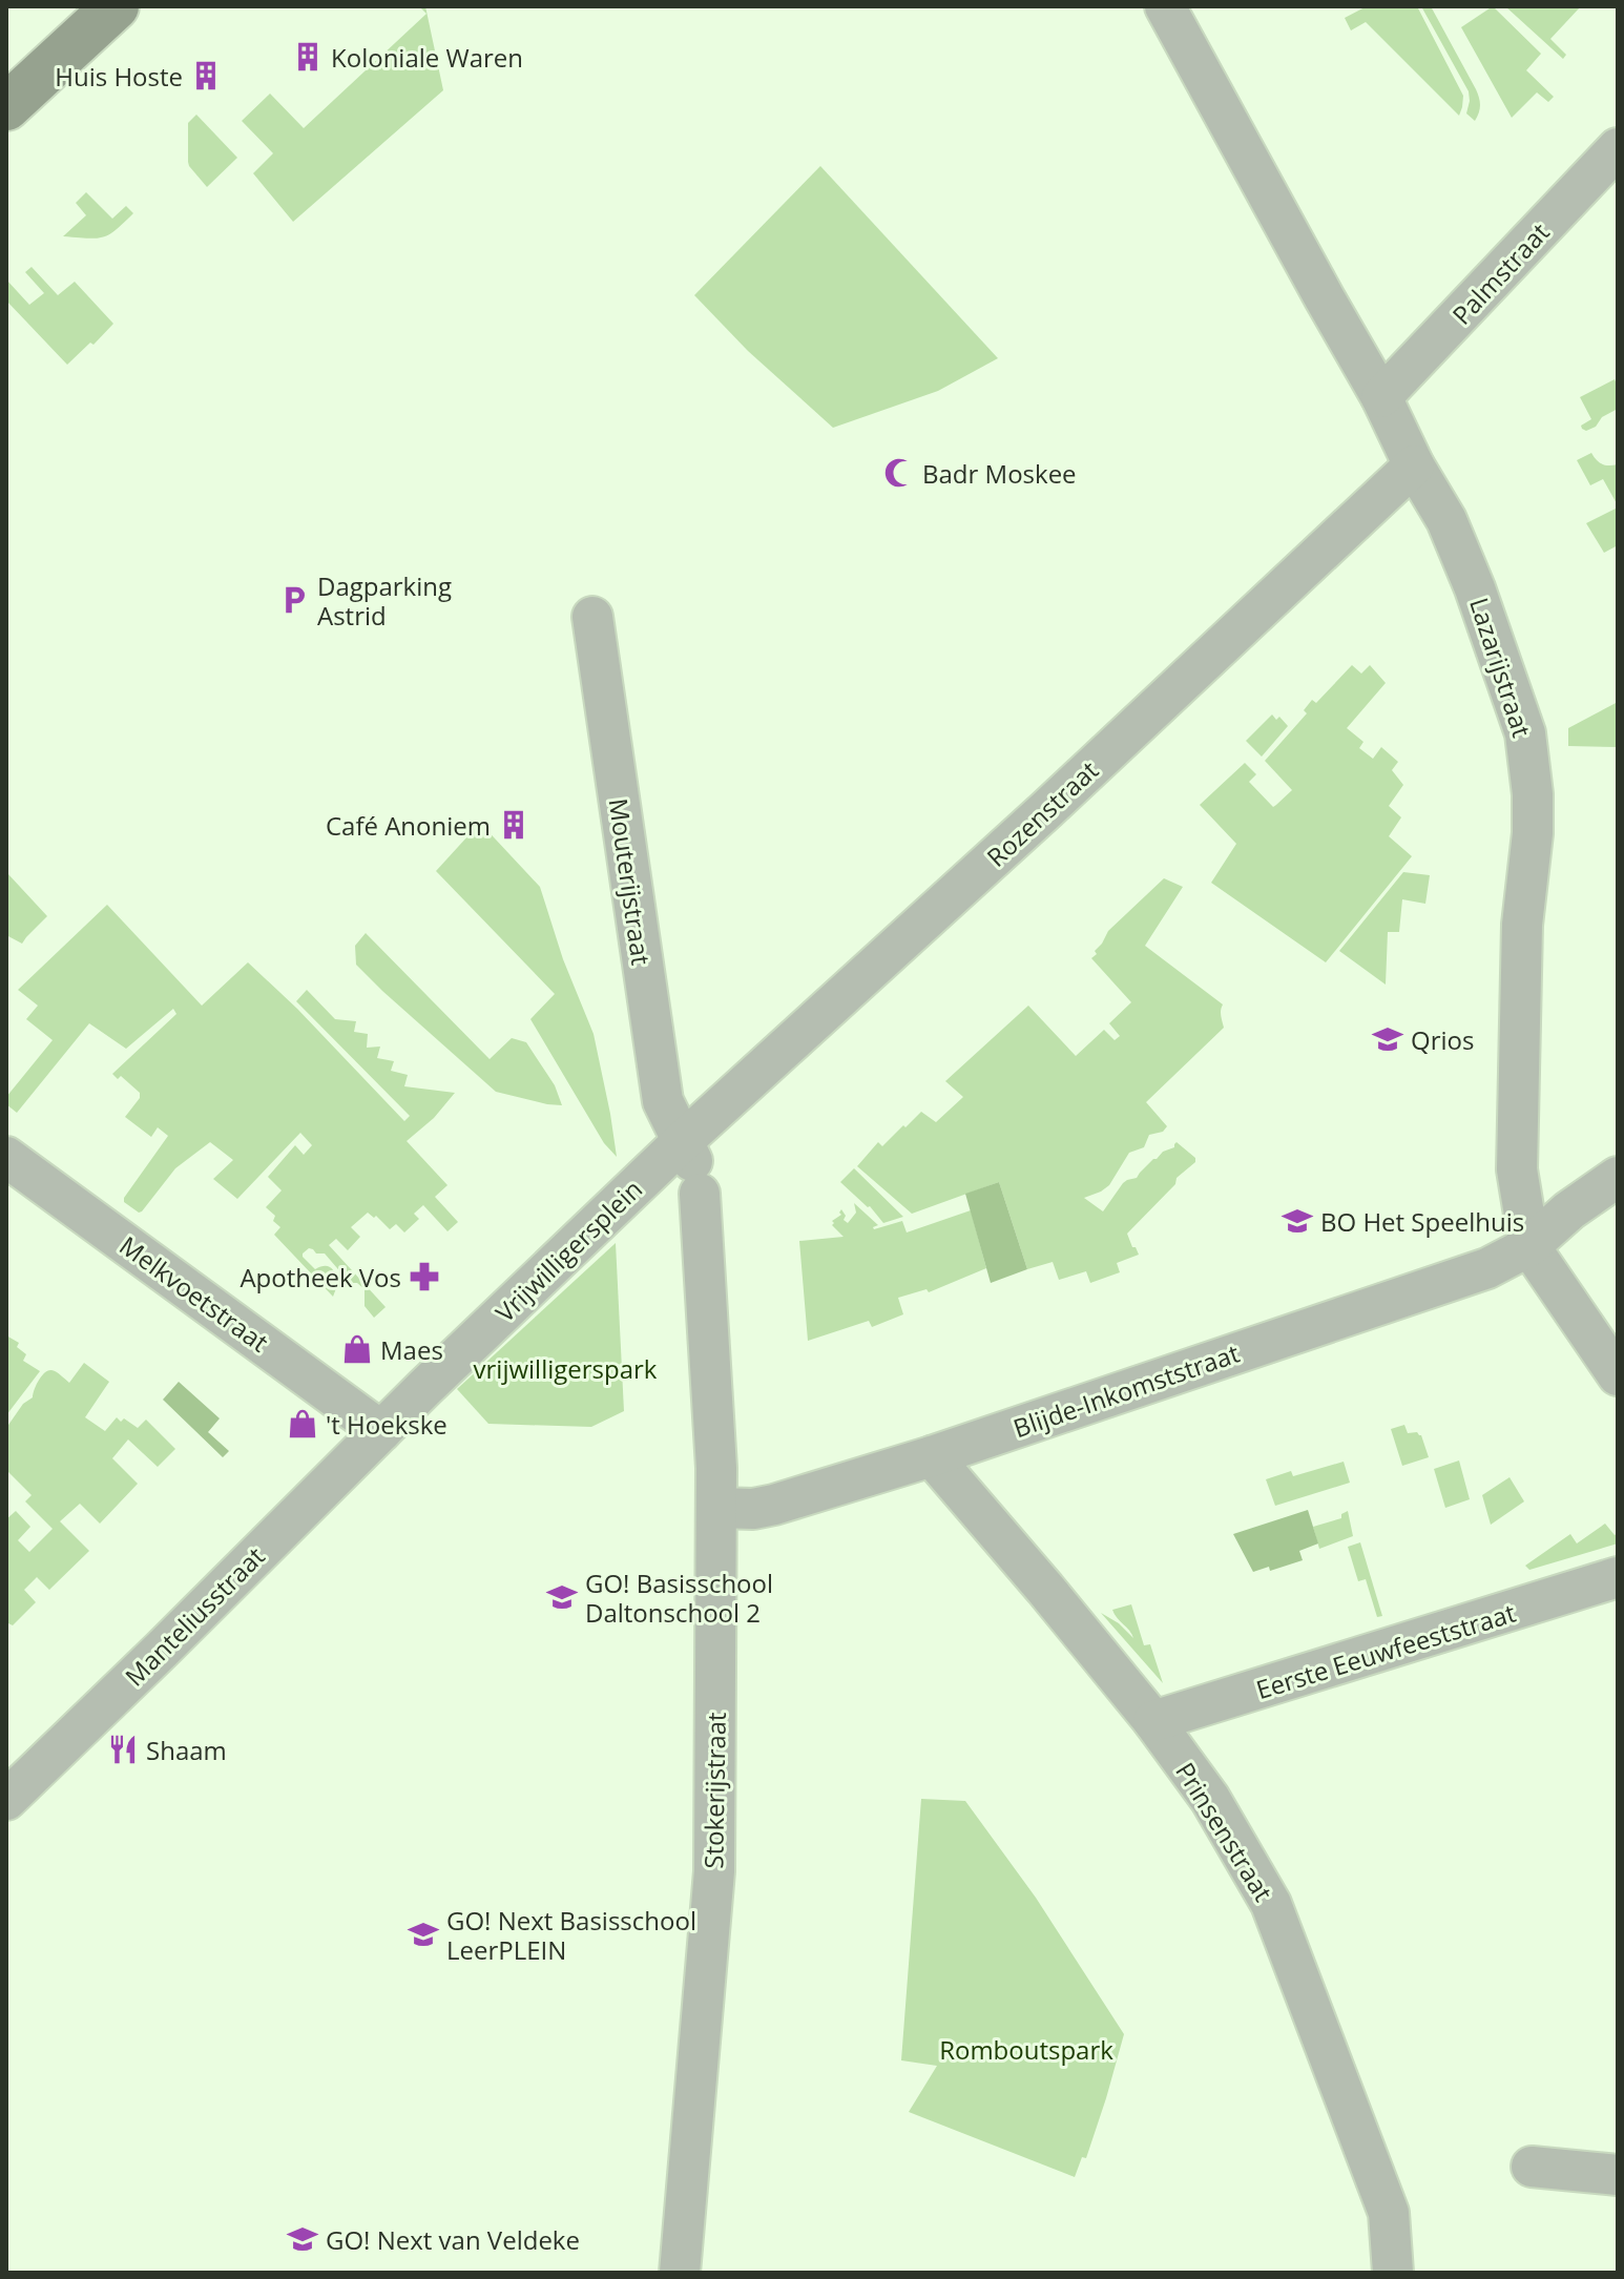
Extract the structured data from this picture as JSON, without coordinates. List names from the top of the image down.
{
  "streets": {
    "street": [
      "Palmstraat",
      "Lazarijstraat",
      "Rozenstraat",
      "Mouterijstraat",
      "Vrijwilligersplein",
      "Melkvoetstraat",
      "Blijde-Inkomststraat",
      "Manteliusstraat",
      "Eerste Eeuwfeeststraat",
      "Stokerijstraat",
      "Prinsenstraat"
    ]
  },
  "crossings": [
    ["Palmstraat", "Lazarijstraat"],
    ["Lazarijstraat", "Rozenstraat"],
    ["Lazarijstraat", "Blijde-Inkomststraat"],
    ["Rozenstraat", "Mouterijstraat"],
    ["Rozenstraat", "Vrijwilligersplein"],
    ["Rozenstraat", "Stokerijstraat"],
    ["Mouterijstraat", "Vrijwilligersplein"],
    ["Mouterijstraat", "Stokerijstraat"],
    ["Vrijwilligersplein", "Melkvoetstraat"],
    ["Vrijwilligersplein", "Manteliusstraat"],
    ["Vrijwilligersplein", "Stokerijstraat"],
    ["Melkvoetstraat", "Manteliusstraat"],
    ["Blijde-Inkomststraat", "Stokerijstraat"],
    ["Blijde-Inkomststraat", "Prinsenstraat"],
    ["Eerste Eeuwfeeststraat", "Prinsenstraat"]
  ],
  "parks": ["vrijwilligerspark", "Romboutspark"],
  "places": {
    "building": ["Koloniale Waren", "Huis Hoste", "Café Anoniem"],
    "mosque": ["Badr Moskee"],
    "parking": ["Dagparking Astrid"],
    "school or university": [
      "Qrios",
      "BO Het Speelhuis",
      "GO! Basisschool Daltonschool 2",
      "GO! Next Basisschool LeerPLEIN",
      "GO! Next van Veldeke"
    ],
    "pharmacy": ["Apotheek Vos"],
    "shop": ["Maes", "'t Hoekske"],
    "restaurant": ["Shaam"]
  }
}
